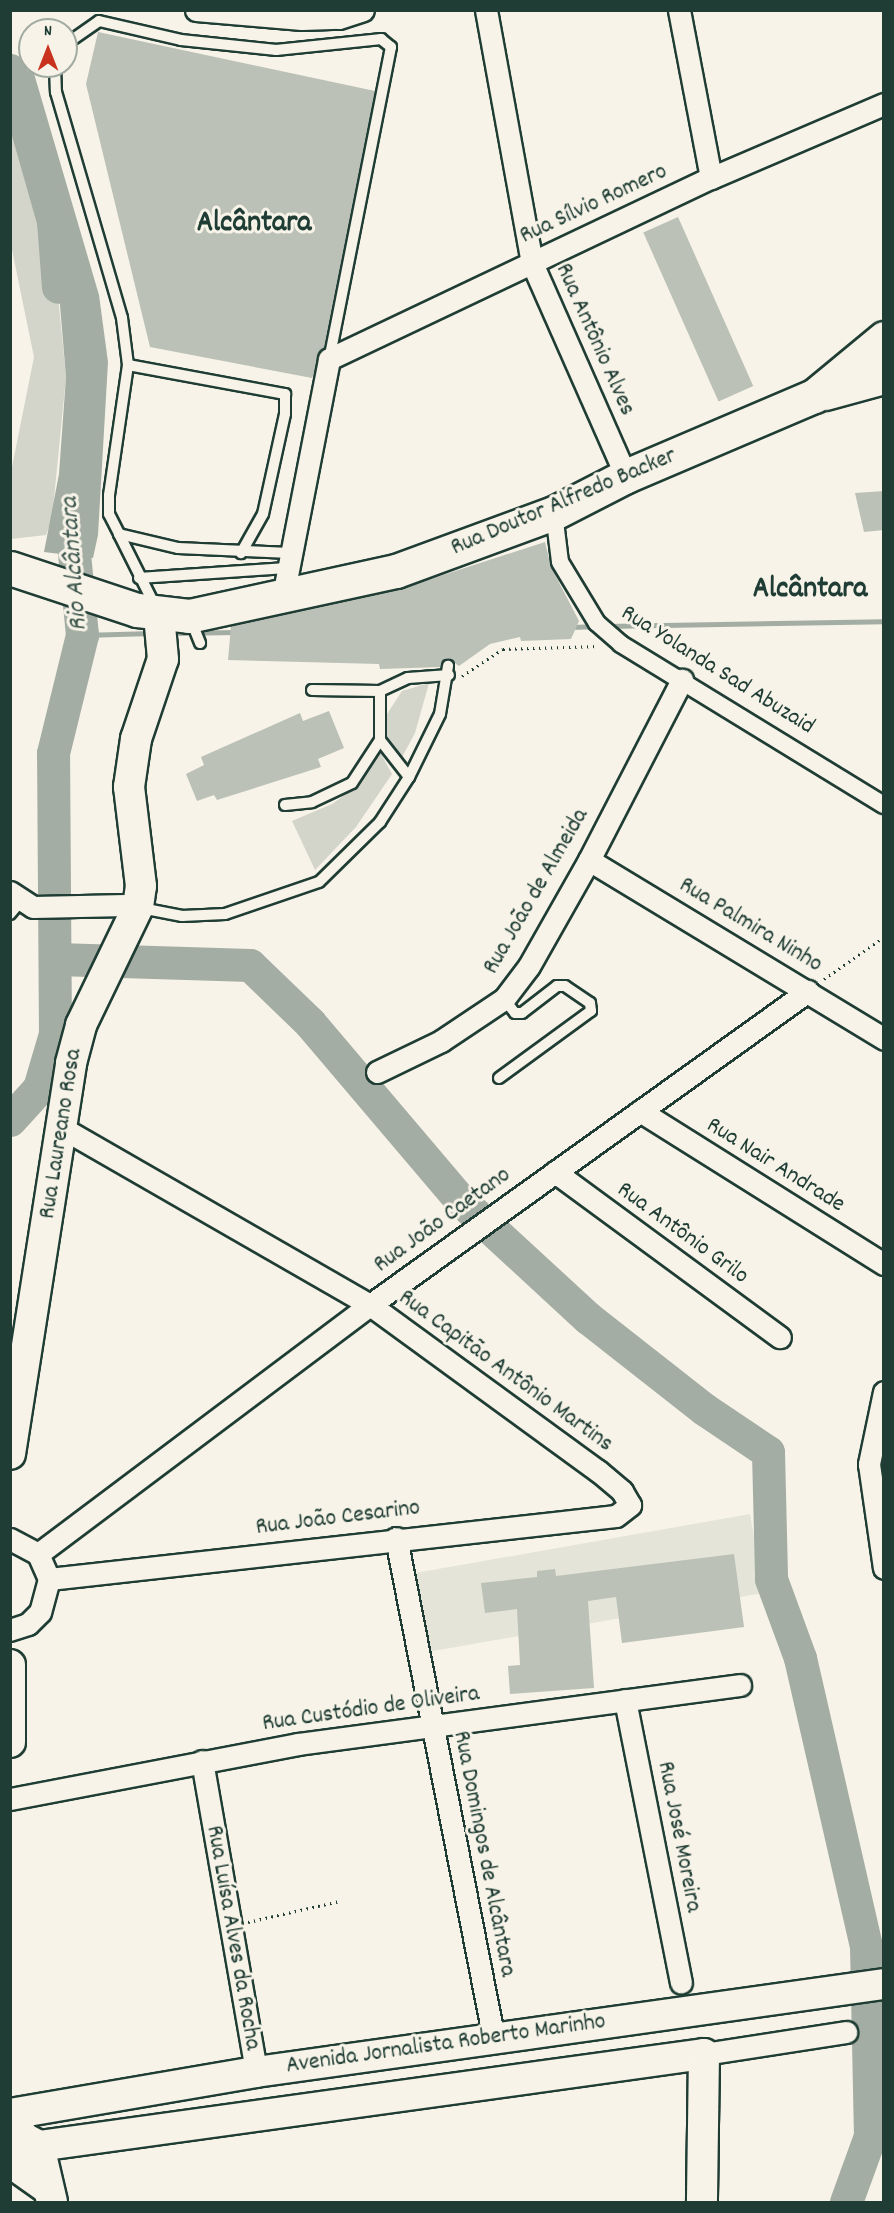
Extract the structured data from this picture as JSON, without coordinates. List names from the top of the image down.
{
  "streets": {
    "main road": [
      "Rua Doutor Alfredo Backer",
      "Rua Laureano Rosa",
      "Rua Luísa Alves da Rocha",
      "Avenida Jornalista Roberto Marinho"
    ],
    "street": [
      "Rua Sílvio Romero",
      "Rua Antônio Alves",
      "Rua Yolanda Sad Abuzaid",
      "Rua João de Almeida",
      "Rua Palmira Ninho",
      "Rua Nair Andrade",
      "Rua João Caetano",
      "Rua Antônio Grilo",
      "Rua Capitão Antônio Martins",
      "Rua João Cesarino",
      "Rua Custódio de Oliveira",
      "Rua José Moreira",
      "Rua Domingos de Alcântara"
    ]
  },
  "crossings": [
    ["Rua Sílvio Romero", "Rua Antônio Alves"],
    ["Rua Antônio Alves", "Rua Doutor Alfredo Backer"],
    ["Rua Doutor Alfredo Backer", "Rua Yolanda Sad Abuzaid"],
    ["Rua Doutor Alfredo Backer", "Rua Laureano Rosa"],
    ["Rua Yolanda Sad Abuzaid", "Rua João de Almeida"],
    ["Rua João de Almeida", "Rua Palmira Ninho"],
    ["Rua Palmira Ninho", "Rua João Caetano"],
    ["Rua Laureano Rosa", "Rua Capitão Antônio Martins"],
    ["Rua Nair Andrade", "Rua João Caetano"],
    ["Rua João Caetano", "Rua Antônio Grilo"],
    ["Rua João Caetano", "Rua Capitão Antônio Martins"],
    ["Rua Capitão Antônio Martins", "Rua João Cesarino"],
    ["Rua João Cesarino", "Rua Domingos de Alcântara"],
    ["Rua Custódio de Oliveira", "Rua José Moreira"],
    ["Rua Custódio de Oliveira", "Rua Domingos de Alcântara"],
    ["Rua Custódio de Oliveira", "Rua Luísa Alves da Rocha"],
    ["Rua Domingos de Alcântara", "Avenida Jornalista Roberto Marinho"],
    ["Rua Luísa Alves da Rocha", "Avenida Jornalista Roberto Marinho"]
  ],
  "districts": ["Alcântara", "Alcântara"],
  "water": ["Rio Alcântara"],
  "north": "top"
}
